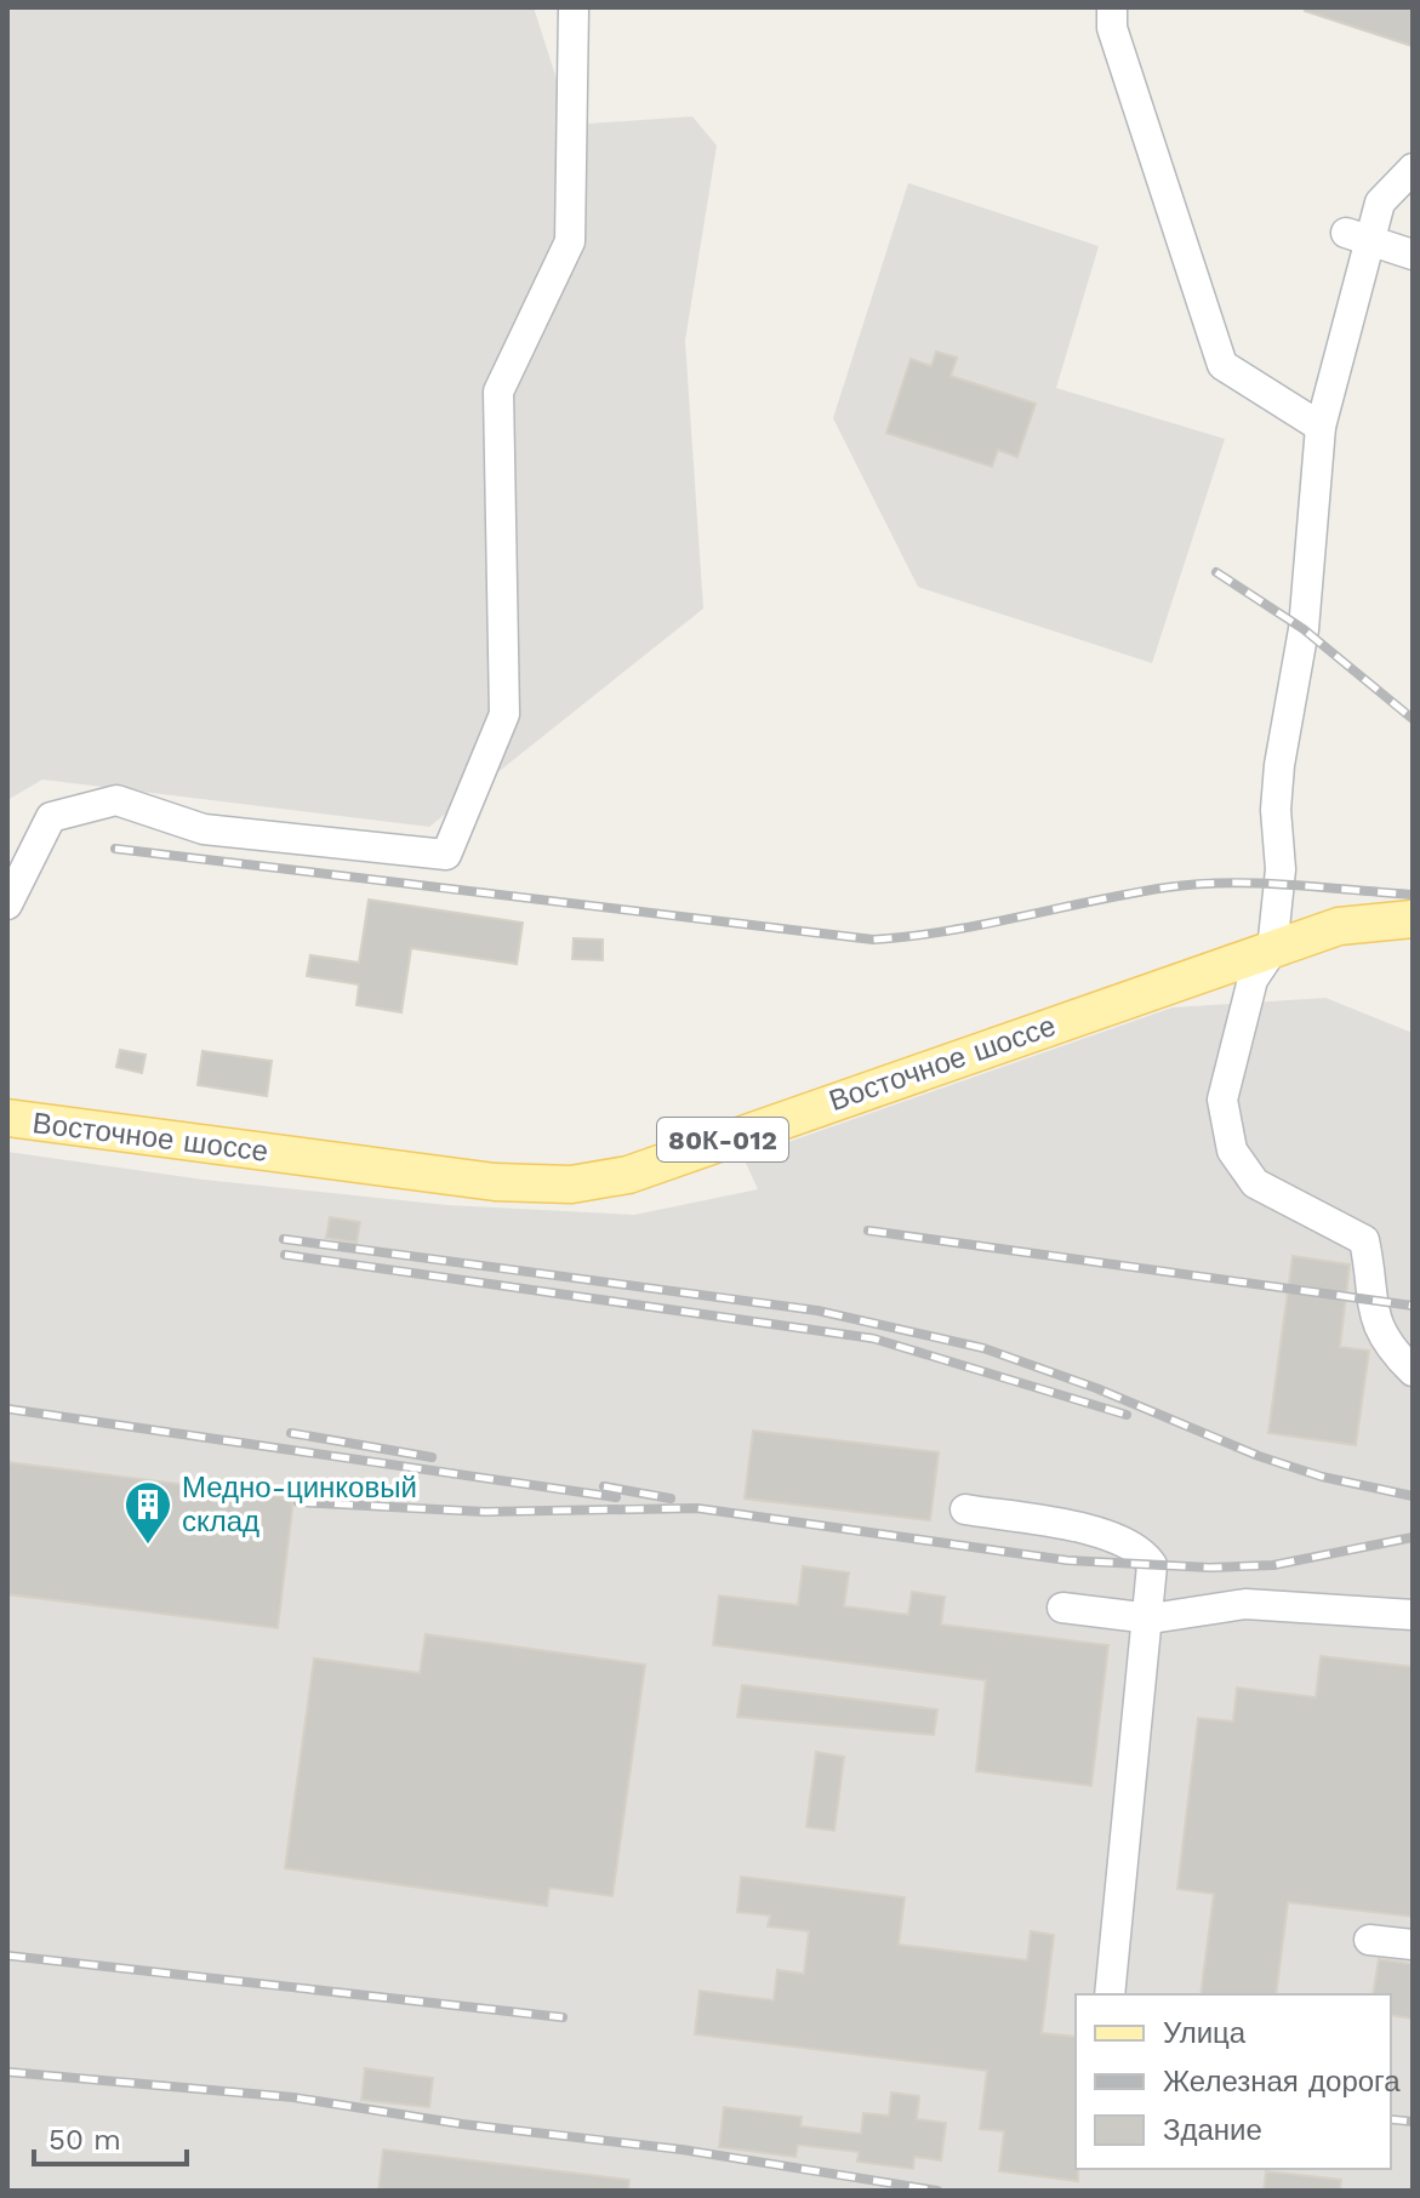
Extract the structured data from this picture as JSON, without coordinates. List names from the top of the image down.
{
  "streets": {
    "main road": ["Восточное шоссе", "80К-012"]
  },
  "places": {
    "building": ["Медно-цинковый склад"]
  },
  "legend": ["Улица", "Железная дорога", "Здание"],
  "scale_bar": "50 m"
}
